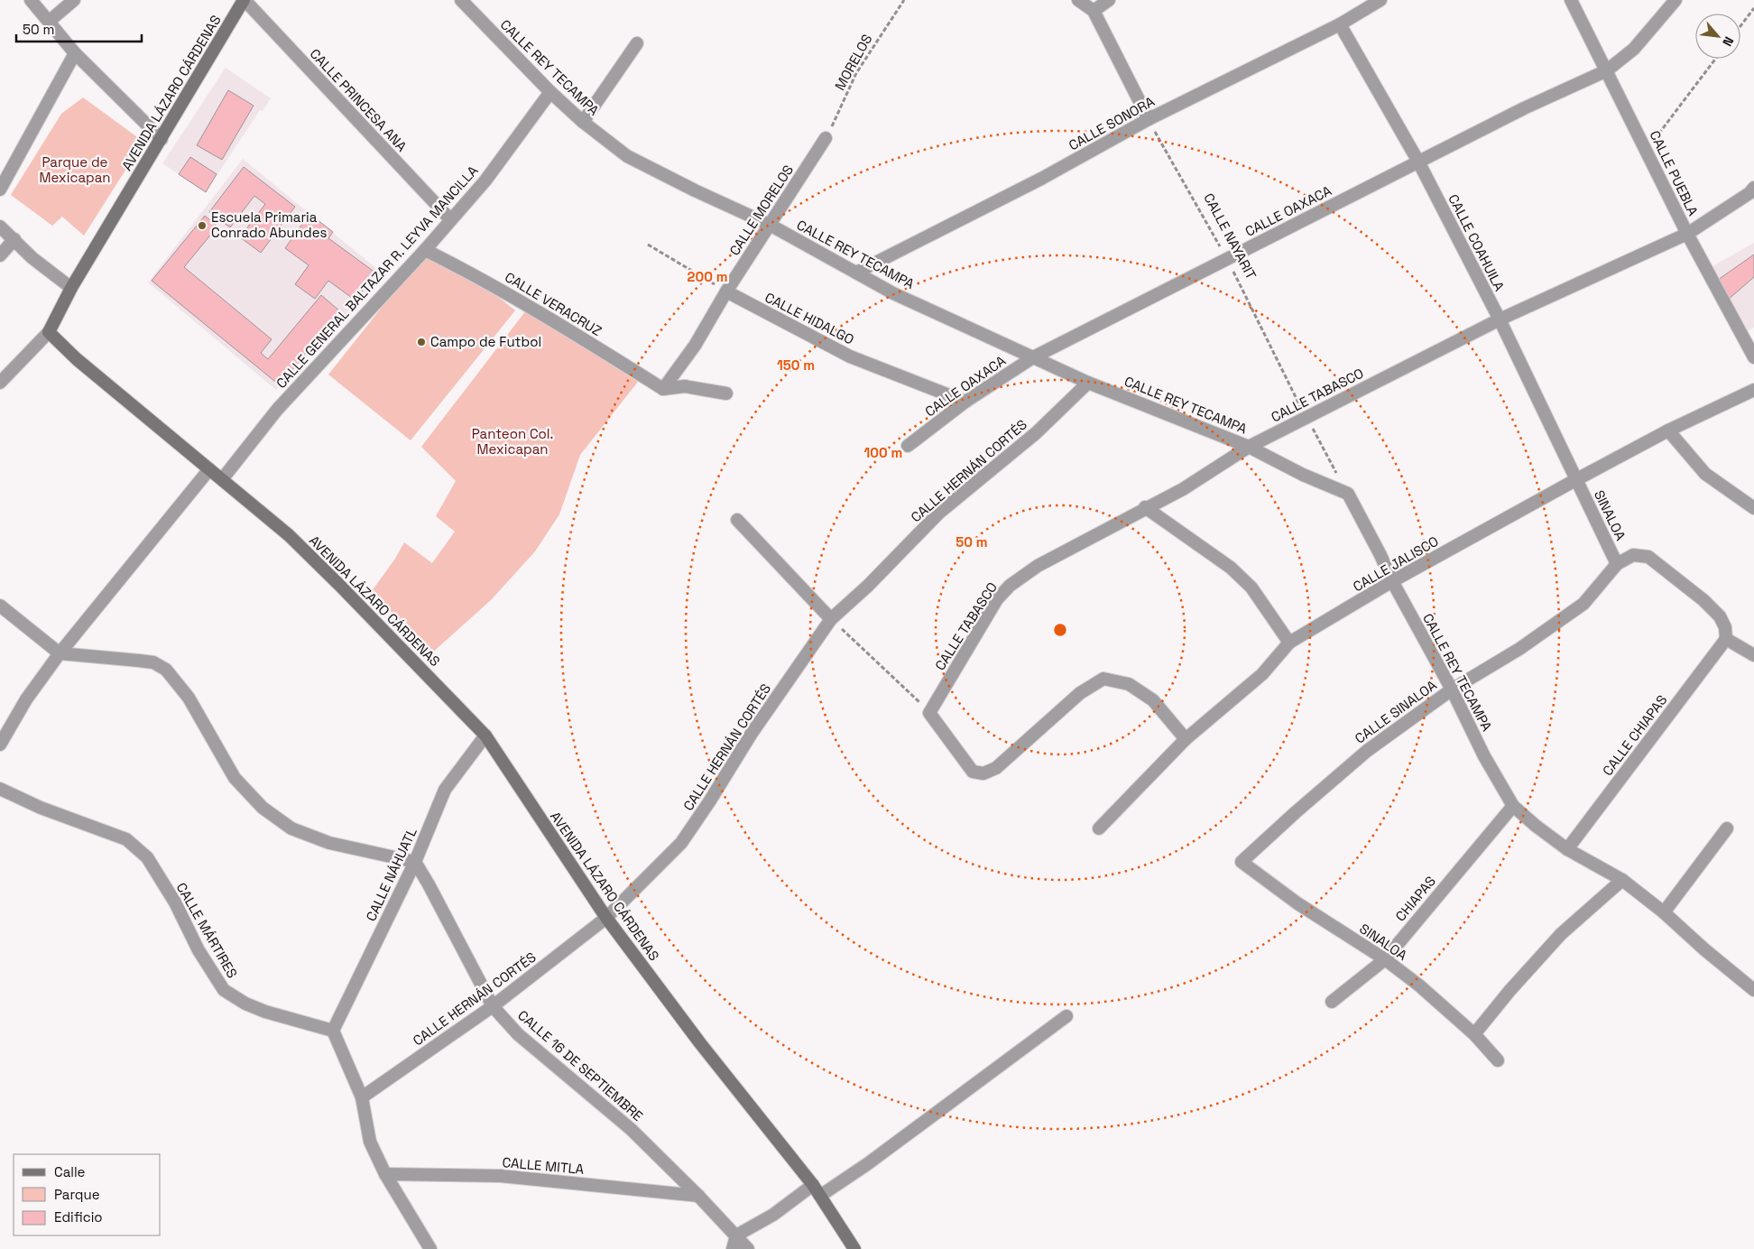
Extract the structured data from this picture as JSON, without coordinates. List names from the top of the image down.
{
  "streets": {
    "main road": ["AVENIDA LÁZARO CÁRDENAS"],
    "street": [
      "CALLE REY TECAMPA",
      "CALLE PRINCESA ANA",
      "CALLE SONORA",
      "CALLE PUEBLA",
      "CALLE MORELOS",
      "CALLE OAXACA",
      "CALLE COAHUILA",
      "CALLE GENERAL BALTAZAR R. LEYVA MANCILLA",
      "CALLE VERACRUZ",
      "CALLE HIDALGO",
      "CALLE TABASCO",
      "CALLE HERNÁN CORTÉS",
      "SINALOA",
      "CALLE JALISCO",
      "CALLE SINALOA",
      "CALLE CHIAPAS",
      "CALLE NÁHUATL",
      "CHIAPAS",
      "CALLE MÁRTIRES",
      "CALLE 16 DE SEPTIEMBRE",
      "CALLE MITLA"
    ],
    "path": ["MORELOS", "CALLE NAYARIT"]
  },
  "crossings": [
    ["MORELOS", "CALLE MORELOS"],
    ["CALLE REY TECAMPA", "CALLE SONORA"],
    ["CALLE REY TECAMPA", "CALLE MORELOS"],
    ["CALLE REY TECAMPA", "CALLE OAXACA"],
    ["CALLE REY TECAMPA", "CALLE NAYARIT"],
    ["CALLE REY TECAMPA", "CALLE GENERAL BALTAZAR R. LEYVA MANCILLA"],
    ["CALLE REY TECAMPA", "CALLE TABASCO"],
    ["CALLE REY TECAMPA", "CALLE HERNÁN CORTÉS"],
    ["CALLE REY TECAMPA", "CALLE JALISCO"],
    ["CALLE REY TECAMPA", "CALLE SINALOA"],
    ["CALLE REY TECAMPA", "CALLE CHIAPAS"],
    ["CALLE REY TECAMPA", "CHIAPAS"],
    ["AVENIDA LÁZARO CÁRDENAS", "CALLE PRINCESA ANA"],
    ["AVENIDA LÁZARO CÁRDENAS", "CALLE GENERAL BALTAZAR R. LEYVA MANCILLA"],
    ["AVENIDA LÁZARO CÁRDENAS", "CALLE HERNÁN CORTÉS"],
    ["AVENIDA LÁZARO CÁRDENAS", "CALLE NÁHUATL"],
    ["CALLE PRINCESA ANA", "CALLE GENERAL BALTAZAR R. LEYVA MANCILLA"],
    ["CALLE SONORA", "CALLE NAYARIT"],
    ["CALLE SONORA", "CALLE COAHUILA"],
    ["CALLE PUEBLA", "CALLE OAXACA"],
    ["CALLE PUEBLA", "CALLE TABASCO"],
    ["CALLE MORELOS", "CALLE VERACRUZ"],
    ["CALLE MORELOS", "CALLE HIDALGO"],
    ["CALLE OAXACA", "CALLE NAYARIT"],
    ["CALLE OAXACA", "CALLE COAHUILA"],
    ["CALLE OAXACA", "CALLE HIDALGO"],
    ["CALLE NAYARIT", "CALLE TABASCO"],
    ["CALLE COAHUILA", "CALLE TABASCO"],
    ["CALLE COAHUILA", "SINALOA"],
    ["CALLE COAHUILA", "CALLE JALISCO"],
    ["CALLE GENERAL BALTAZAR R. LEYVA MANCILLA", "CALLE VERACRUZ"],
    ["CALLE HERNÁN CORTÉS", "CALLE 16 DE SEPTIEMBRE"],
    ["SINALOA", "CALLE JALISCO"],
    ["SINALOA", "CALLE SINALOA"],
    ["SINALOA", "CHIAPAS"],
    ["CALLE NÁHUATL", "CALLE MÁRTIRES"],
    ["CALLE NÁHUATL", "CALLE 16 DE SEPTIEMBRE"],
    ["CALLE 16 DE SEPTIEMBRE", "CALLE MITLA"]
  ],
  "parks": ["Parque de Mexicapan", "Panteon Col. Mexicapan"],
  "places": ["Escuela Primaria Conrado Abundes", "Campo de Futbol"],
  "legend": ["Calle", "Parque", "Edificio"],
  "scale_bar": "50 m",
  "north": "bottom right",
  "rings": [
    "200 m",
    "150 m",
    "100 m",
    "50 m"
  ]
}
